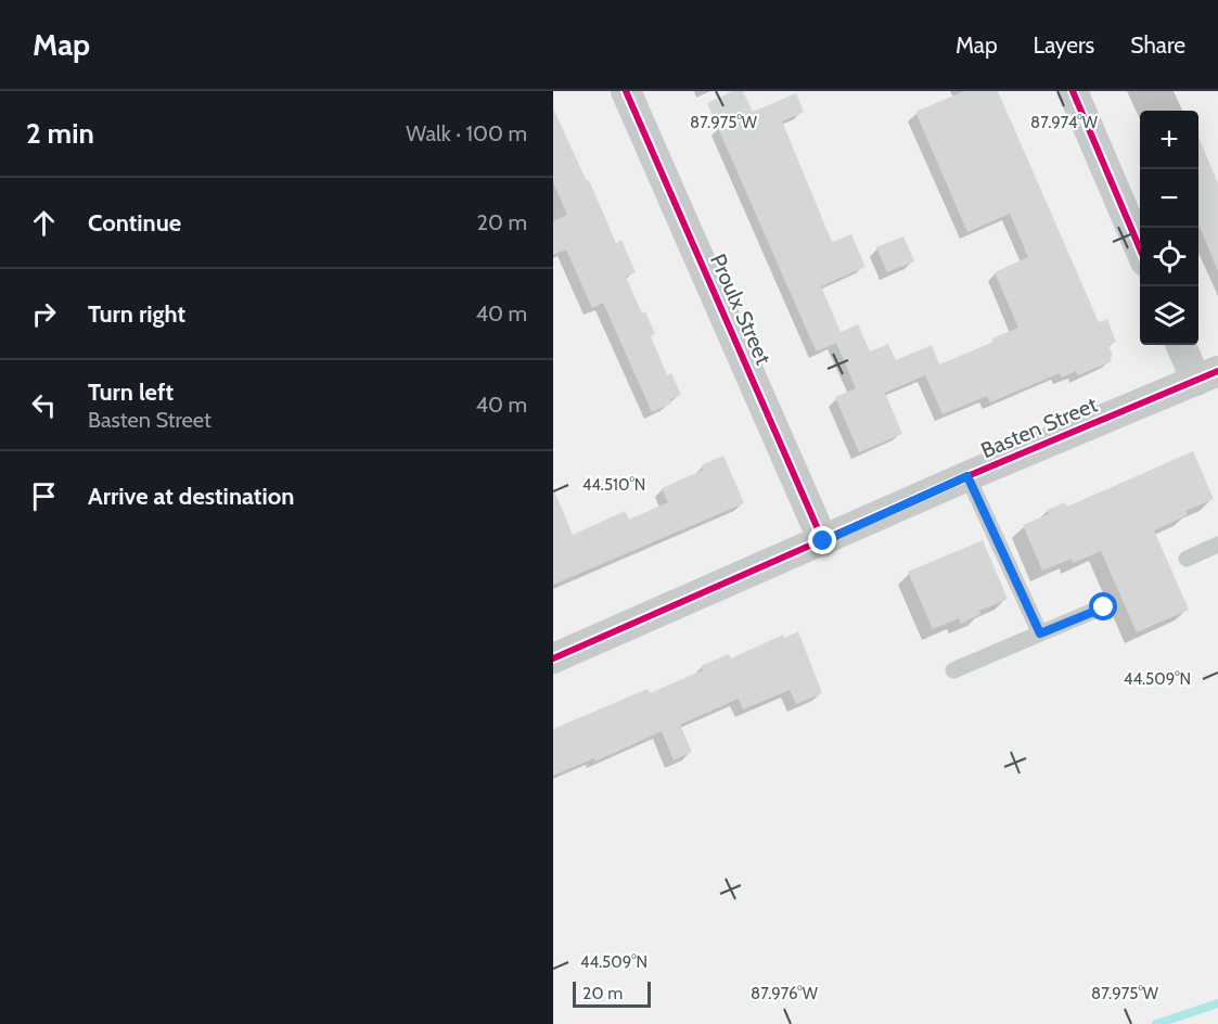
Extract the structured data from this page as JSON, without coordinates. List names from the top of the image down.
{
  "streets": {
    "street": ["Proulx Street", "Basten Street"]
  },
  "crossings": [
    ["Proulx Street", "Basten Street"]
  ],
  "scale_bar": "20 m",
  "page": {
    "header": "Map",
    "nav": ["Map", "Layers", "Share"],
    "heading": ["2 min", "Walk · 100 m"],
    "map_buttons": ["+", "−"],
    "list": [
      ["Continue", "20 m"],
      ["Turn right", "40 m"],
      ["Turn left", "Basten Street", "40 m"],
      "Arrive at destination"
    ],
    "scale": "20 m"
  },
  "coordinates": [
    "87.975°W",
    "87.974°W",
    "44.510°N",
    "44.509°N",
    "87.976°W"
  ]
}
